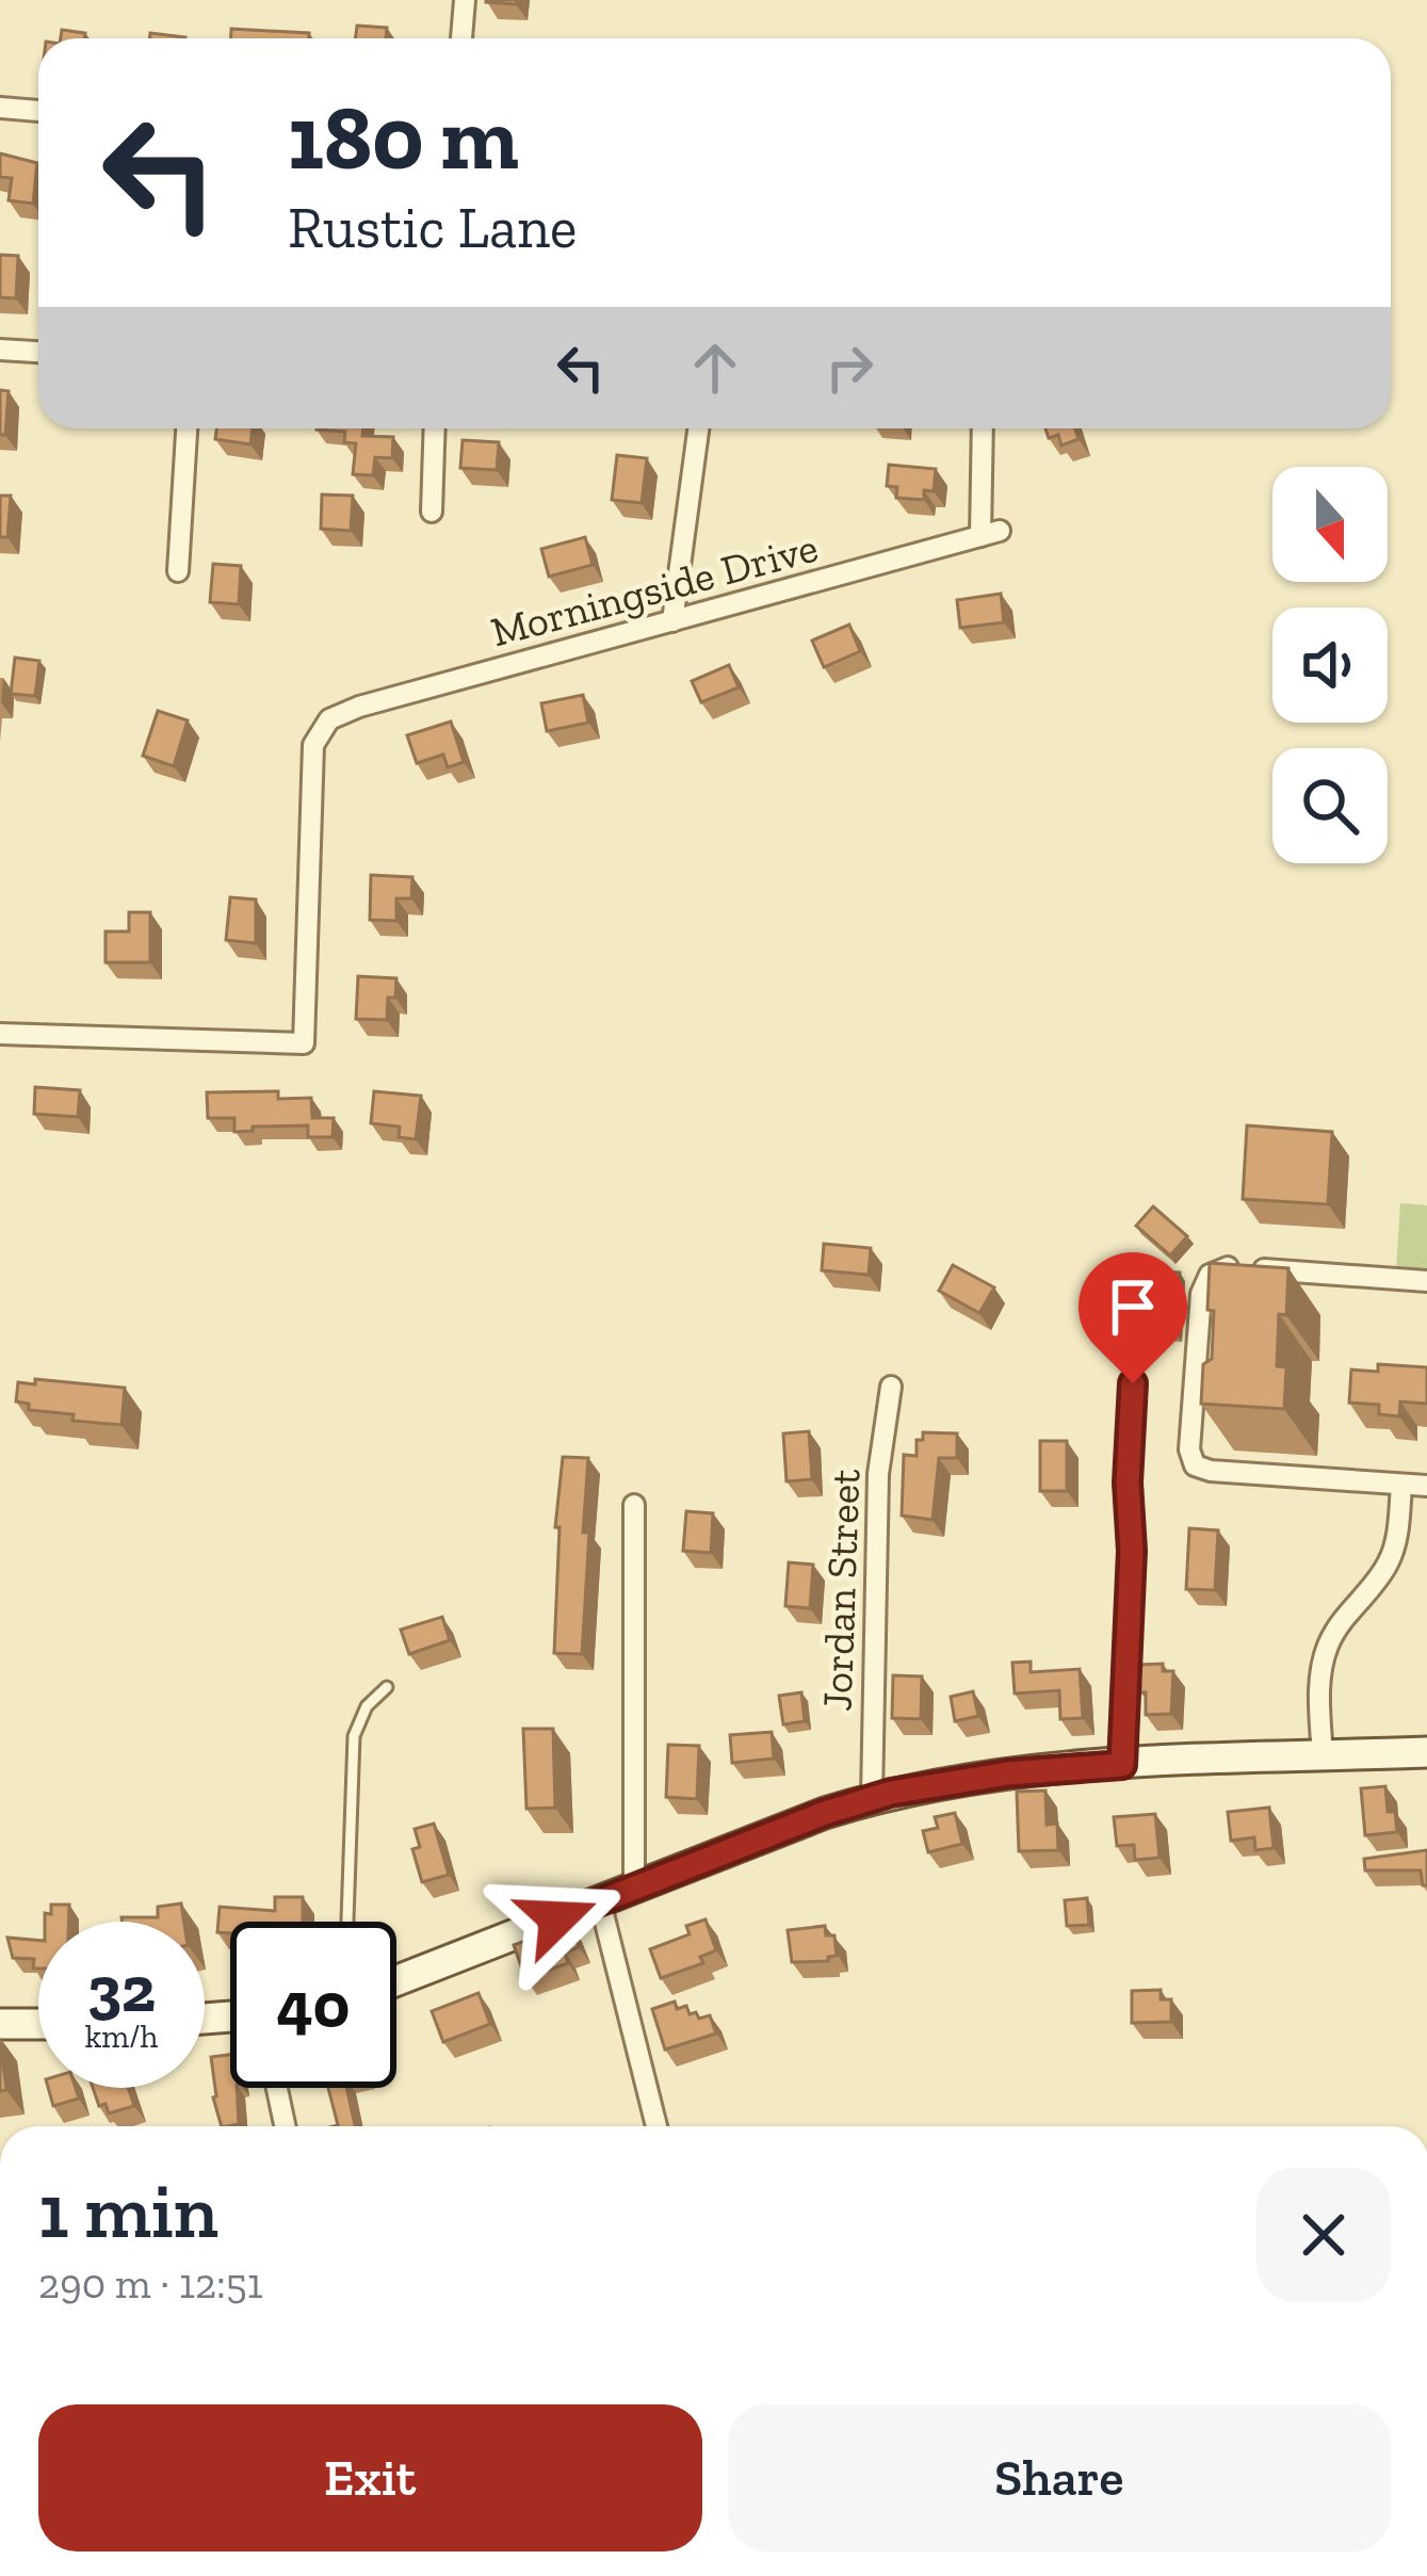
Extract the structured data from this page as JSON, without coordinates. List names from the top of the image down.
{
  "streets": {
    "street": ["Morningside Drive", "Jordan Street"]
  },
  "north": "bottom",
  "page": {
    "turn": ["180 m", "Rustic Lane"],
    "speed": "32 km/h",
    "limit": "40",
    "heading": ["1 min", "290 m · 12:51"],
    "buttons": ["Exit", "Share"]
  }
}
